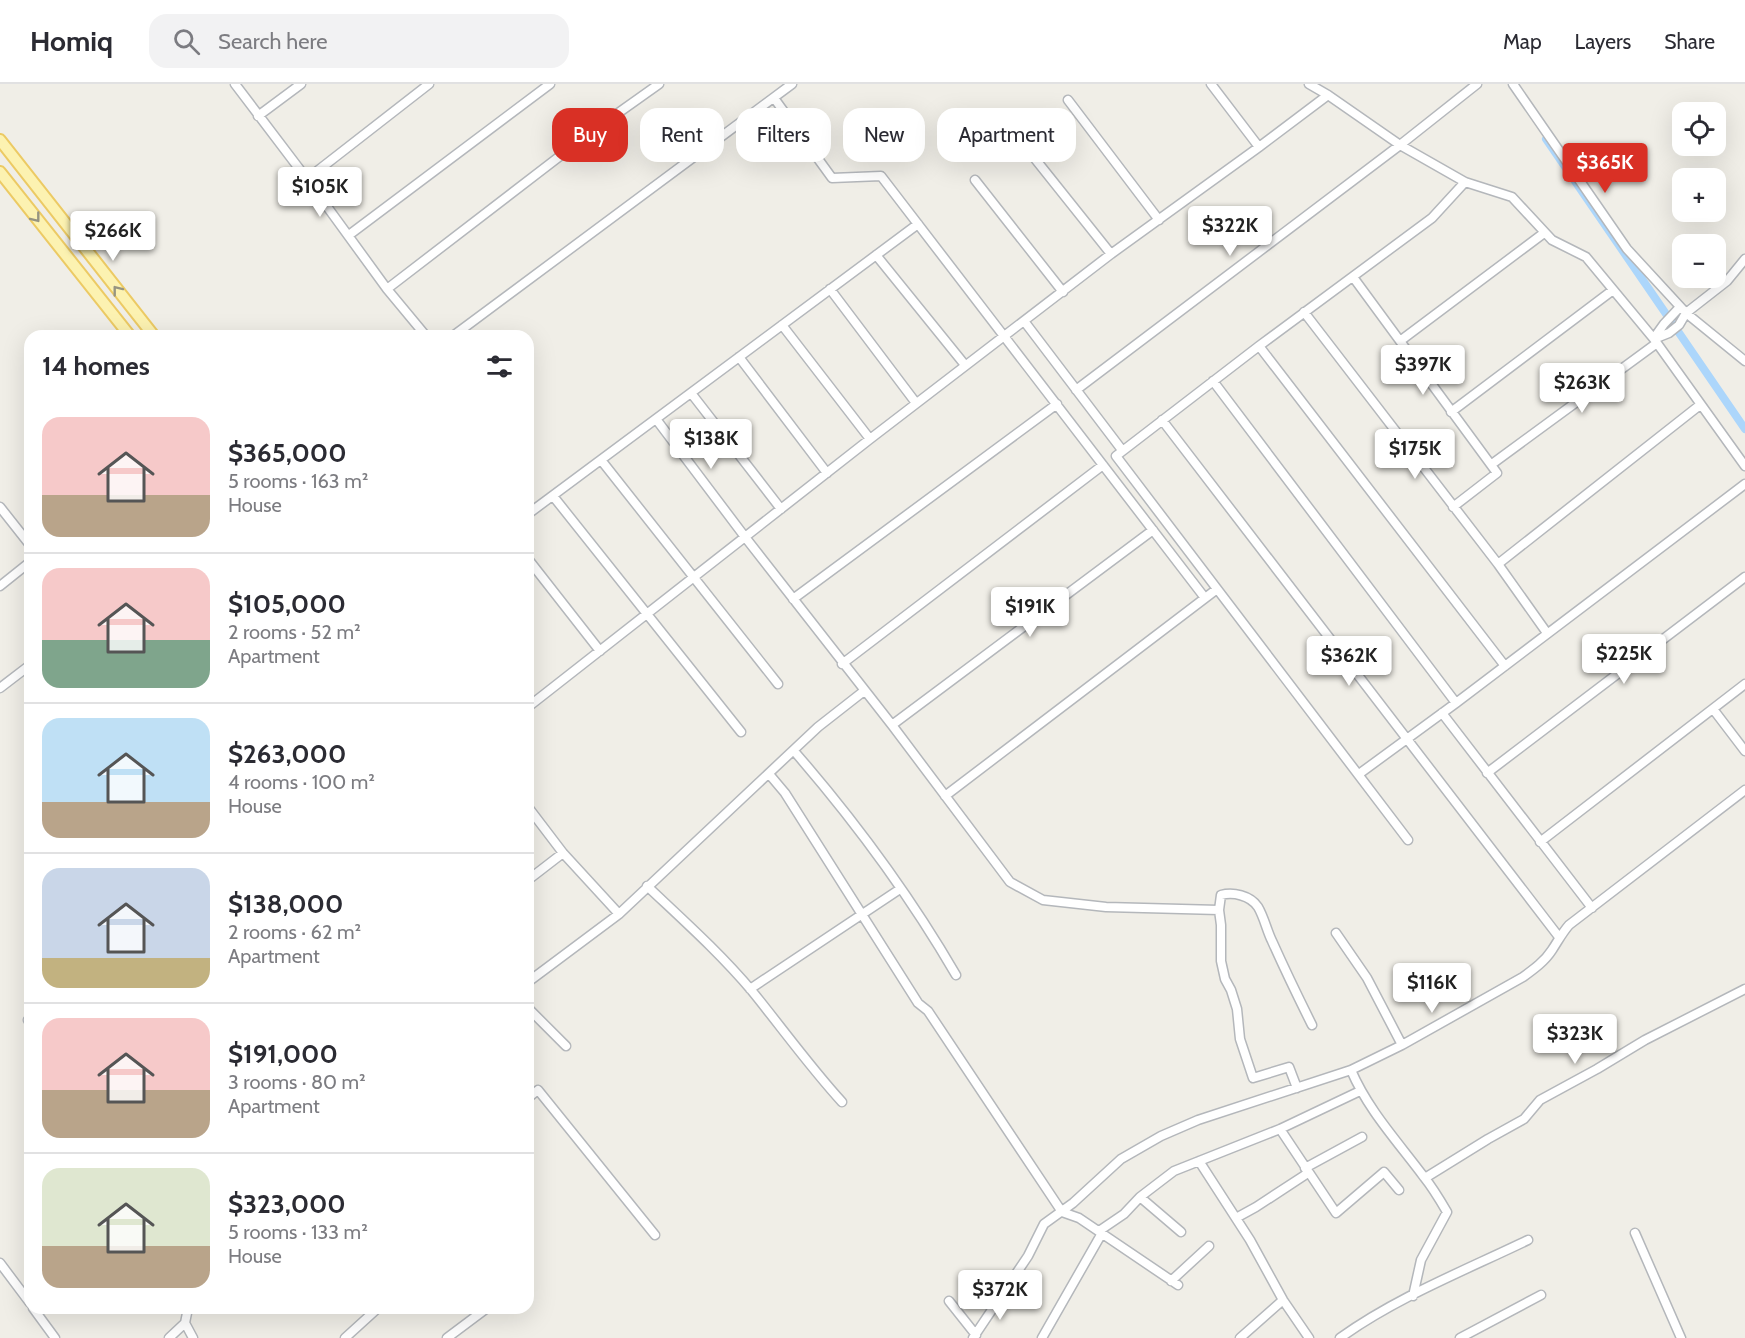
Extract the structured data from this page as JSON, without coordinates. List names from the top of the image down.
{
  "page": {
    "header": "Homiq",
    "search": "Search here",
    "nav": ["Map", "Layers", "Share"],
    "map_buttons": ["+", "−"],
    "chip": [
      "Buy",
      "Rent",
      "Filters",
      "New",
      "Apartment"
    ],
    "price": [
      "$365K",
      "$105K",
      "$322K",
      "$266K",
      "$397K",
      "$263K",
      "$138K",
      "$175K",
      "$191K",
      "$225K",
      "$362K",
      "$116K",
      "$323K",
      "$372K"
    ],
    "heading": "14 homes",
    "list": [
      {
        "name": "$365,000",
        "note": "5 rooms · 163 m² · House"
      },
      {
        "name": "$105,000",
        "note": "2 rooms · 52 m² · Apartment"
      },
      {
        "name": "$263,000",
        "note": "4 rooms · 100 m² · House"
      },
      {
        "name": "$138,000",
        "note": "2 rooms · 62 m² · Apartment"
      },
      {
        "name": "$191,000",
        "note": "3 rooms · 80 m² · Apartment"
      },
      {
        "name": "$323,000",
        "note": "5 rooms · 133 m² · House"
      }
    ]
  }
}
